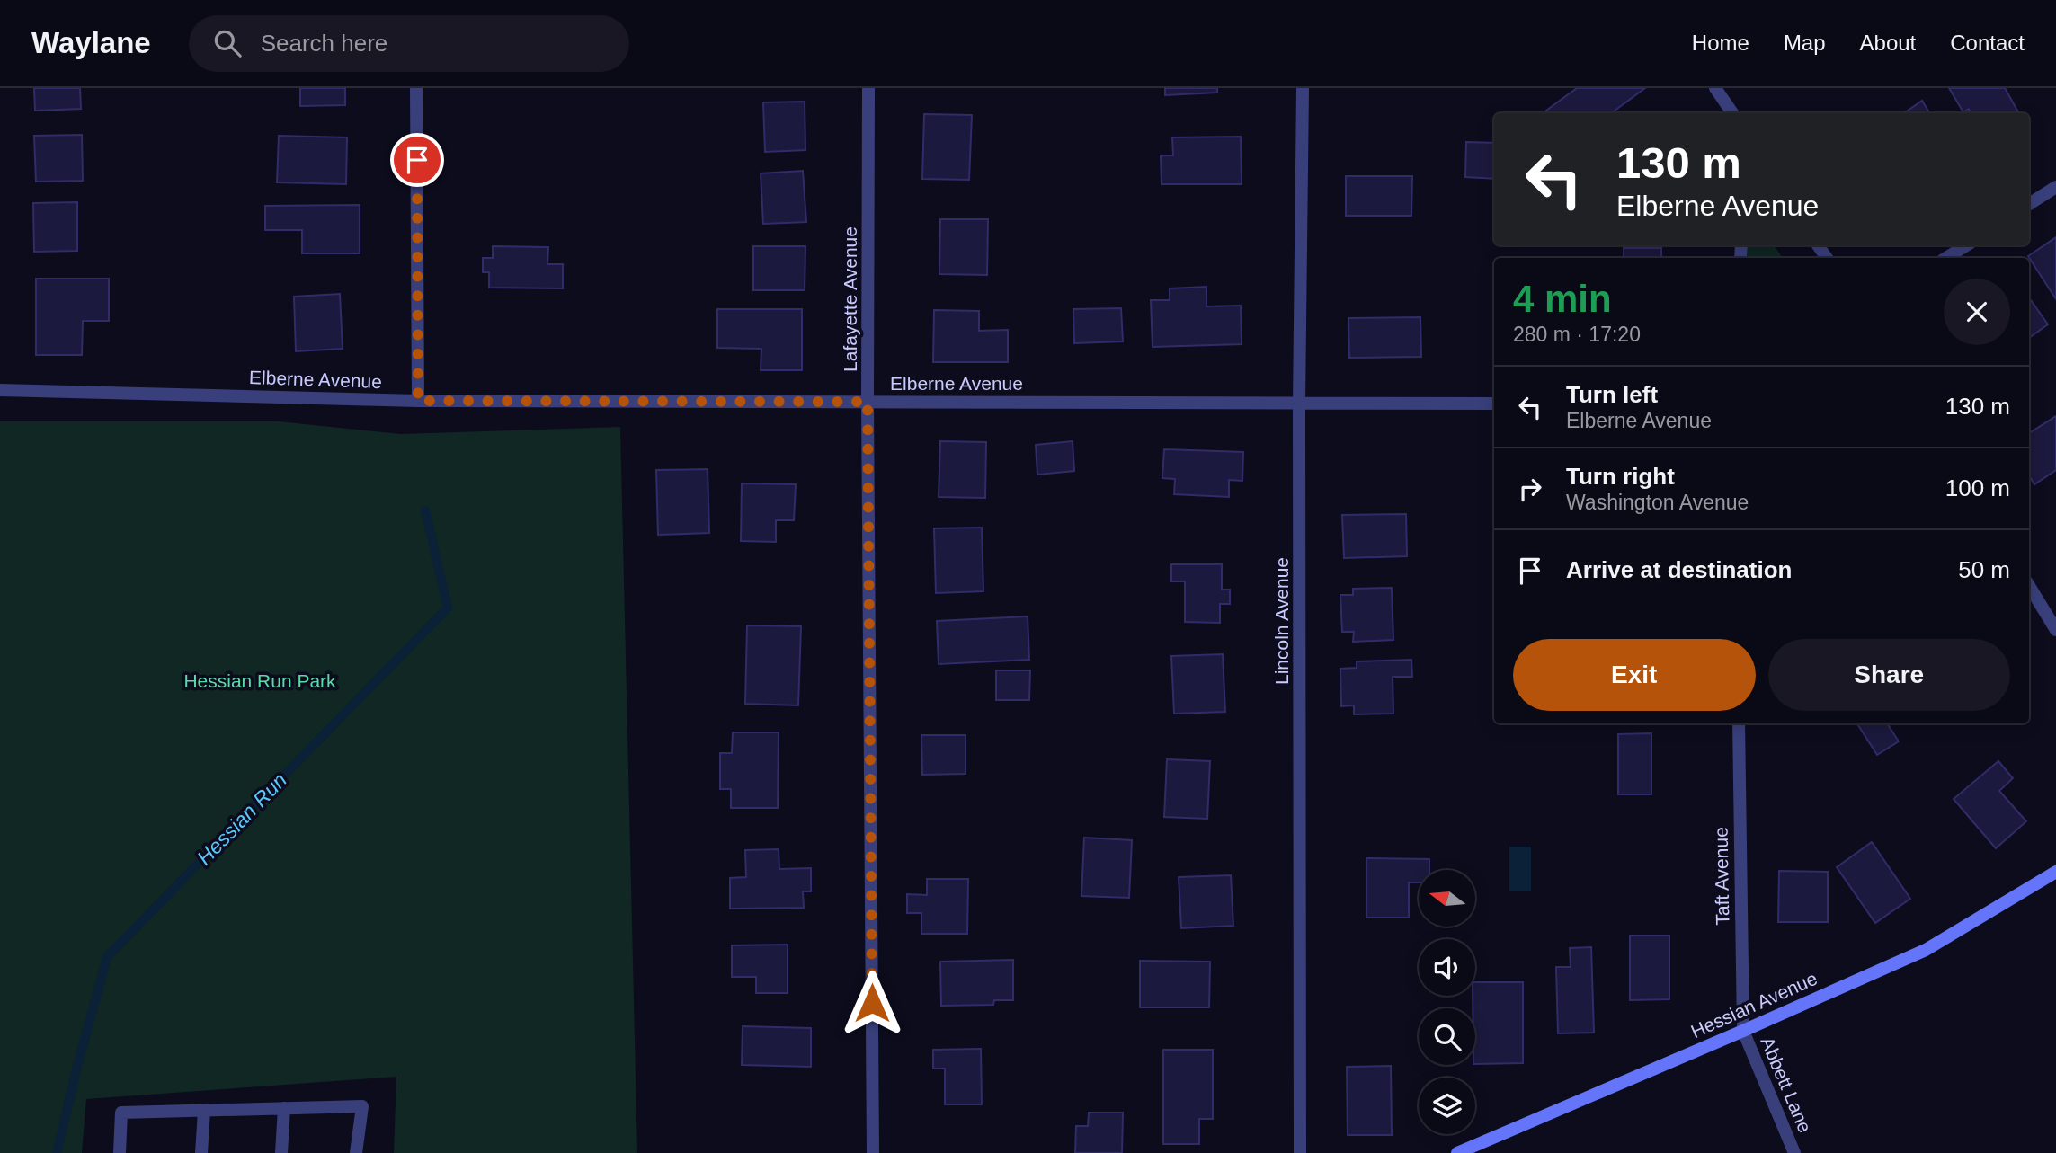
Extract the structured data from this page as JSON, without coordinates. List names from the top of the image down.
{
  "streets": {
    "main road": ["Hessian Avenue"],
    "street": [
      "Lafayette Avenue",
      "Elberne Avenue",
      "Lincoln Avenue",
      "Taft Avenue",
      "Abbett Lane"
    ]
  },
  "crossings": [
    ["Lafayette Avenue", "Elberne Avenue"],
    ["Elberne Avenue", "Lincoln Avenue"],
    ["Taft Avenue", "Hessian Avenue"],
    ["Taft Avenue", "Abbett Lane"],
    ["Hessian Avenue", "Abbett Lane"]
  ],
  "water": ["Hessian Run"],
  "parks": ["Hessian Run Park"],
  "north": "left",
  "page": {
    "header": "Waylane",
    "search": "Search here",
    "nav": [
      "Home",
      "Map",
      "About",
      "Contact"
    ],
    "turn": ["130 m", "Elberne Avenue"],
    "heading": ["4 min", "280 m · 17:20"],
    "list": [
      {
        "name": "Turn left",
        "note": "Elberne Avenue",
        "value": "130 m"
      },
      {
        "name": "Turn right",
        "note": "Washington Avenue",
        "value": "100 m"
      },
      {
        "name": "Arrive at destination",
        "value": "50 m"
      }
    ],
    "buttons": ["Exit", "Share"]
  }
}
